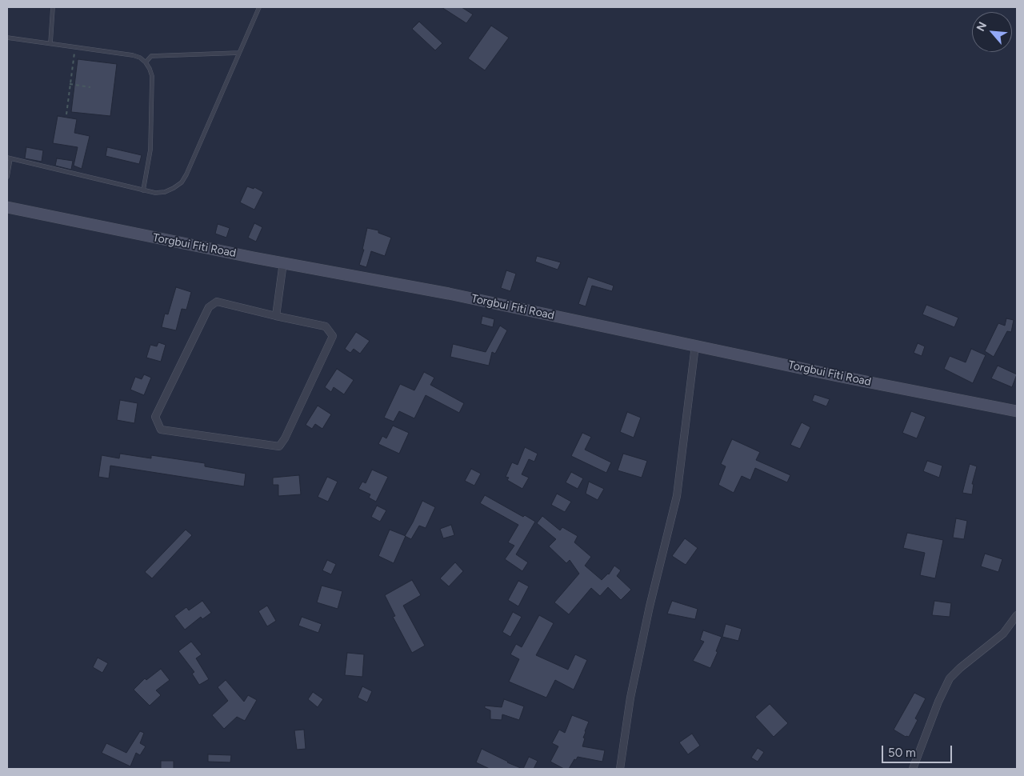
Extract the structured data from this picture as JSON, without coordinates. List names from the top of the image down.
{
  "streets": {
    "street": ["Torgbui Fiti Road"]
  },
  "scale_bar": "50 m",
  "north": "top left"
}
